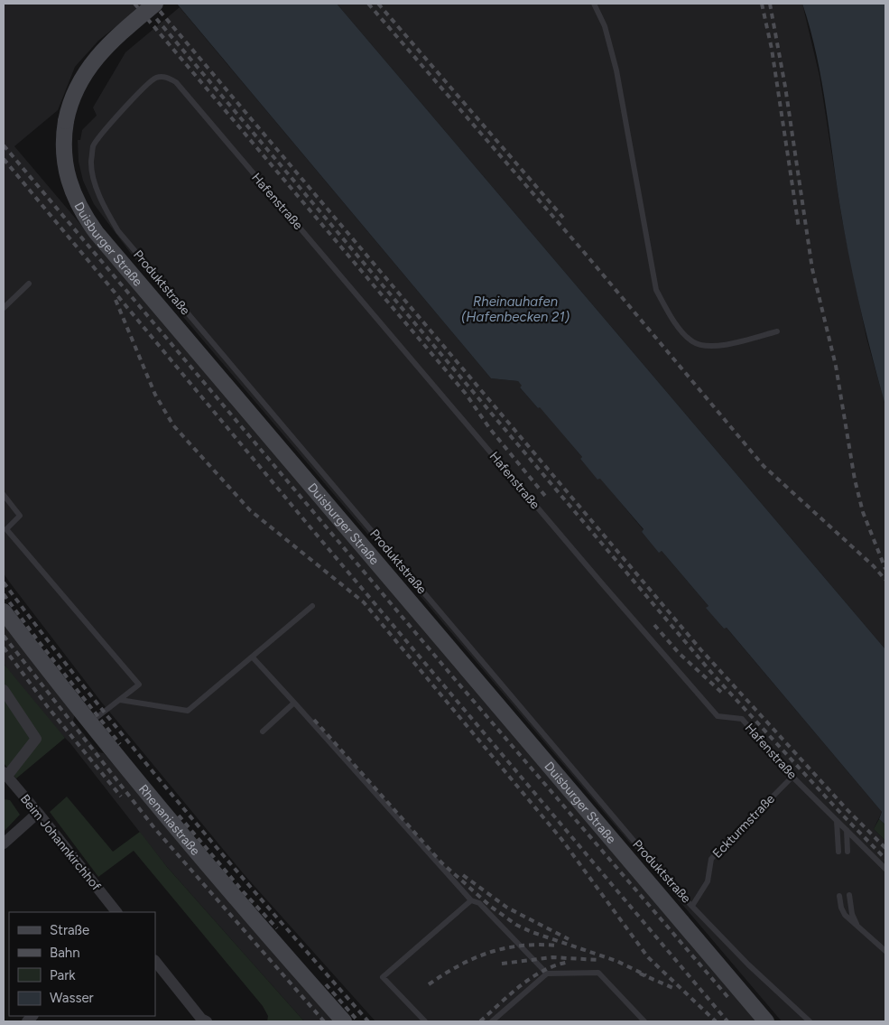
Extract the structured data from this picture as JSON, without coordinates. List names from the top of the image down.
{
  "streets": {
    "street": ["Duisburger Straße", "Rhenaniastraße", "Beim Johannkirchhof"],
    "lane": ["Hafenstraße", "Produktstraße", "Eckturmstraße"]
  },
  "crossings": [
    ["Hafenstraße", "Produktstraße"],
    ["Hafenstraße", "Eckturmstraße"],
    ["Produktstraße", "Eckturmstraße"]
  ],
  "water": ["Rheinauhafen (Hafenbecken 21)"],
  "legend": [
    "Straße",
    "Bahn",
    "Park",
    "Wasser"
  ]
}
